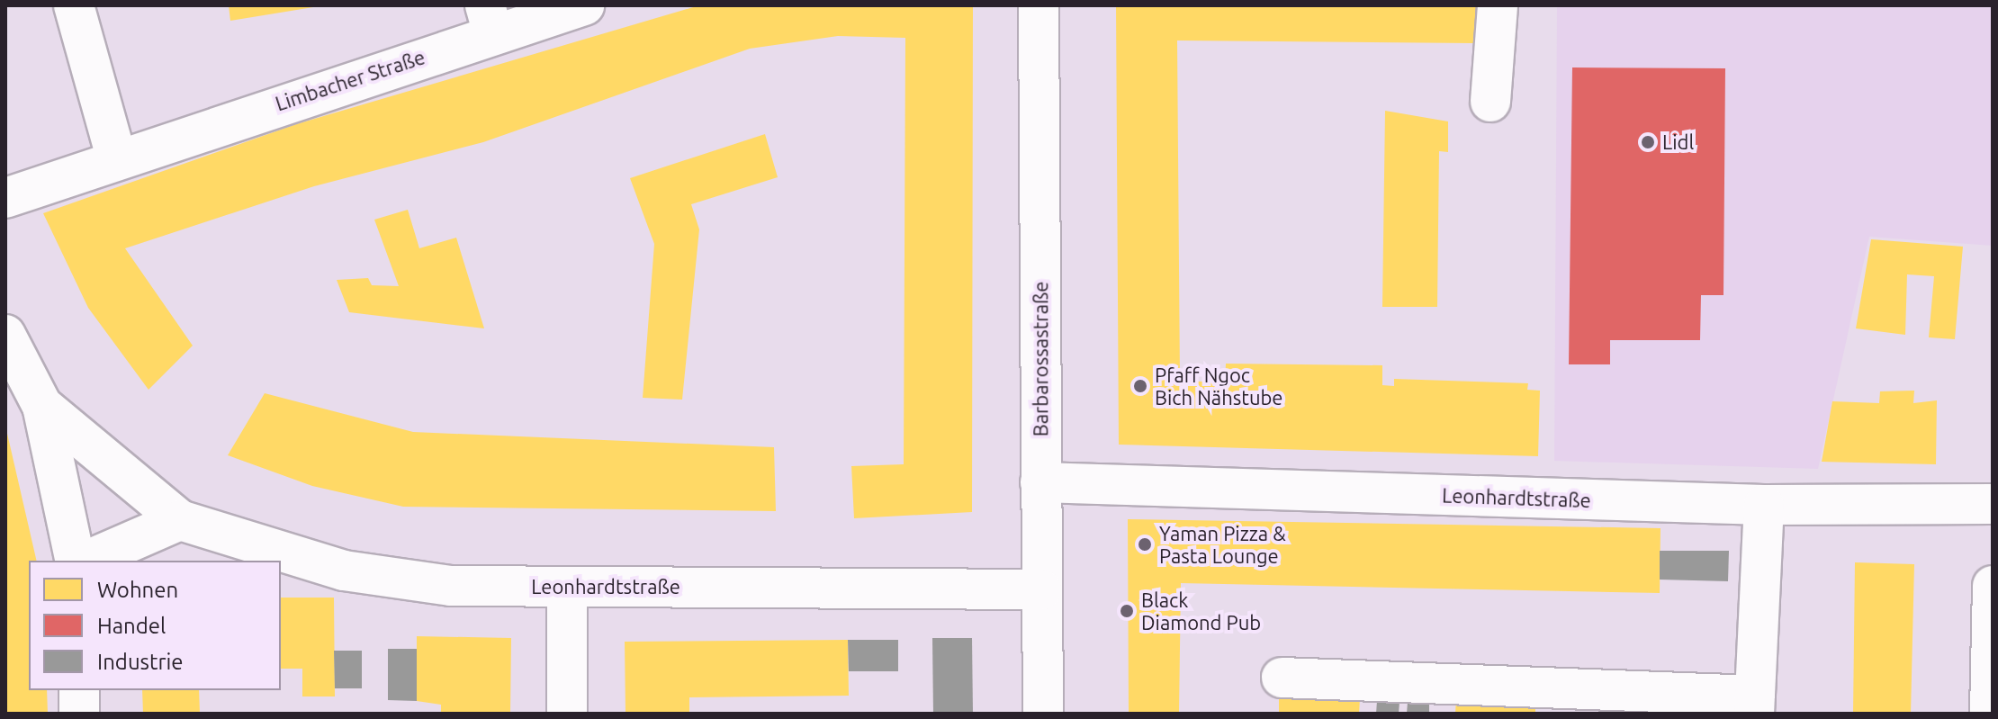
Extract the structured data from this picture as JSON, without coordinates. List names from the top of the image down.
{
  "streets": {
    "street": ["Limbacher Straße", "Barbarossastraße", "Leonhardtstraße"]
  },
  "crossings": [
    ["Barbarossastraße", "Leonhardtstraße"]
  ],
  "places": [
    "Lidl",
    "Pfaff Ngoc Bich Nähstube",
    "Yaman Pizza & Pasta Lounge",
    "Black Diamond Pub"
  ],
  "legend": ["Wohnen", "Handel", "Industrie"]
}
